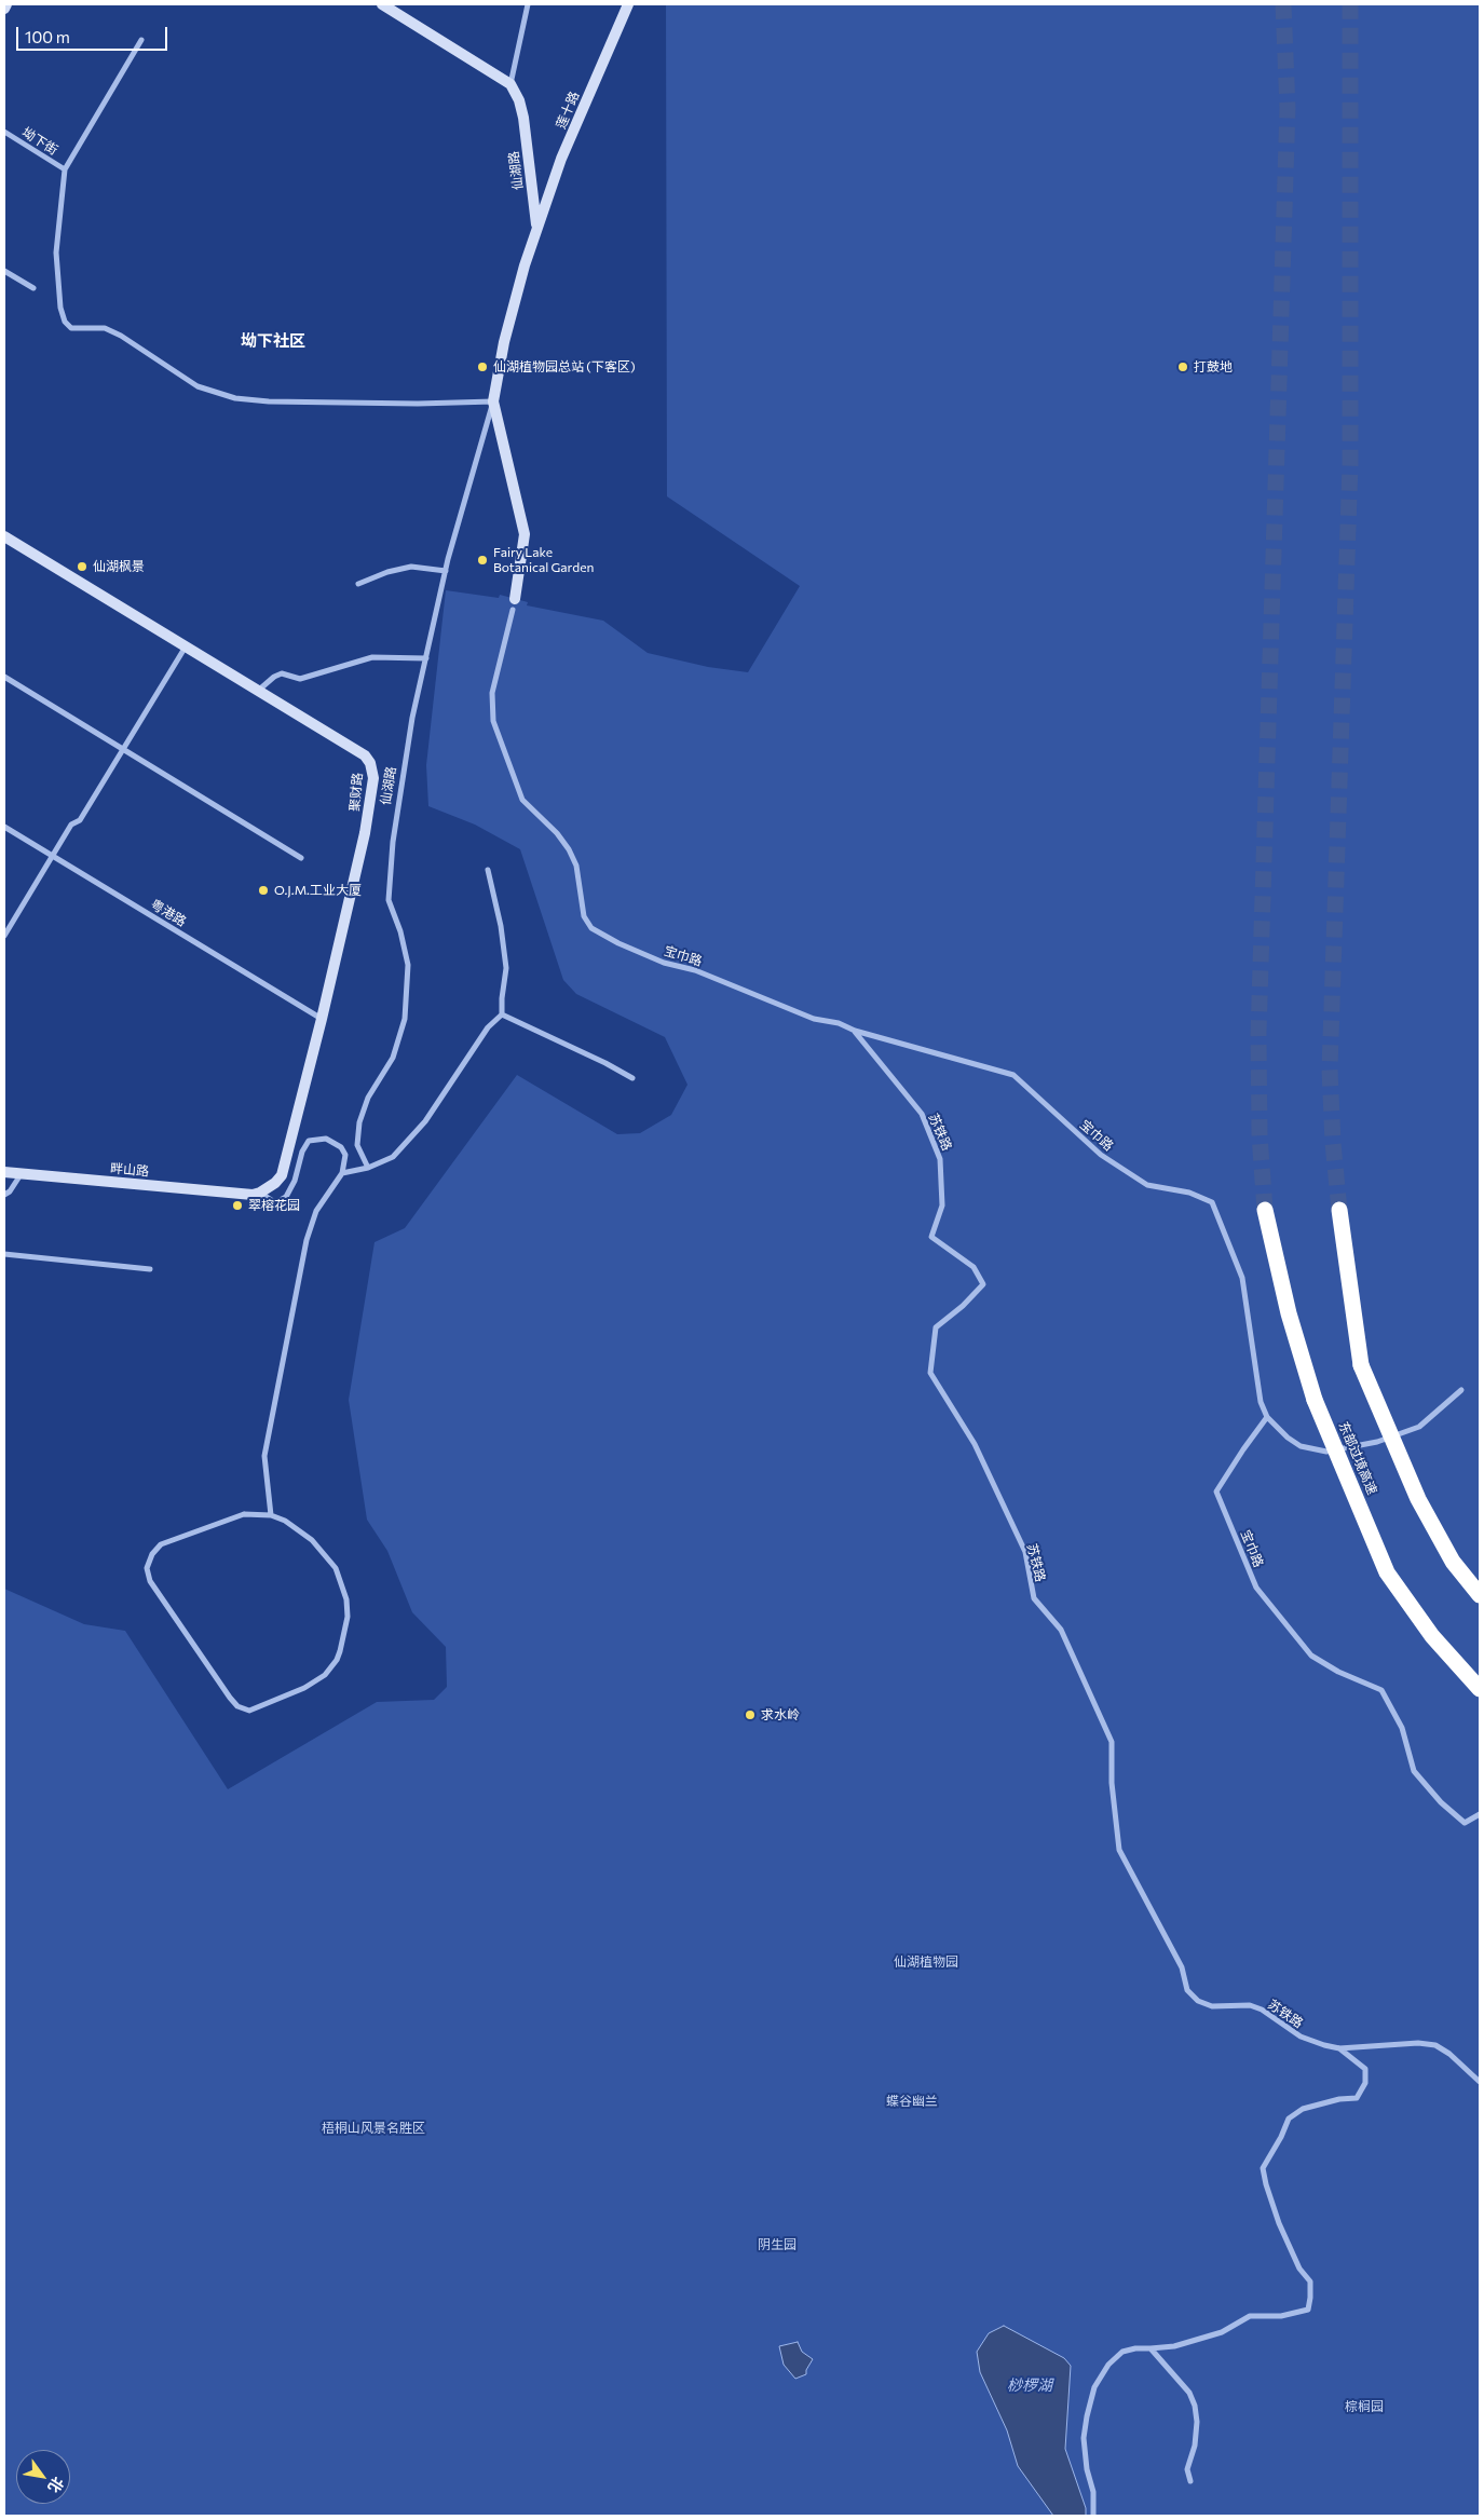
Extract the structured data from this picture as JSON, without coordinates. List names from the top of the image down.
{
  "streets": {
    "highway": ["东部过境高速"],
    "street": [
      "莲十路",
      "坳下街",
      "仙湖路",
      "聚财路",
      "粤港路",
      "宝巾路",
      "苏铁路",
      "畔山路"
    ]
  },
  "crossings": [
    ["莲十路", "仙湖路"],
    ["仙湖路", "宝巾路"],
    ["聚财路", "粤港路"],
    ["聚财路", "畔山路"],
    ["宝巾路", "苏铁路"]
  ],
  "districts": ["坳下社区"],
  "water": ["桫椤湖"],
  "parks": [
    "仙湖植物园",
    "蝶谷幽兰",
    "梧桐山风景名胜区",
    "阴生园",
    "棕榈园"
  ],
  "places": [
    "仙湖植物园总站 (下客区)",
    "打鼓地",
    "Fairy Lake Botanical Garden",
    "仙湖枫景",
    "O.J.M.工业大厦",
    "翠榕花园",
    "求水岭"
  ],
  "scale_bar": "100 m",
  "north": "bottom right"
}
